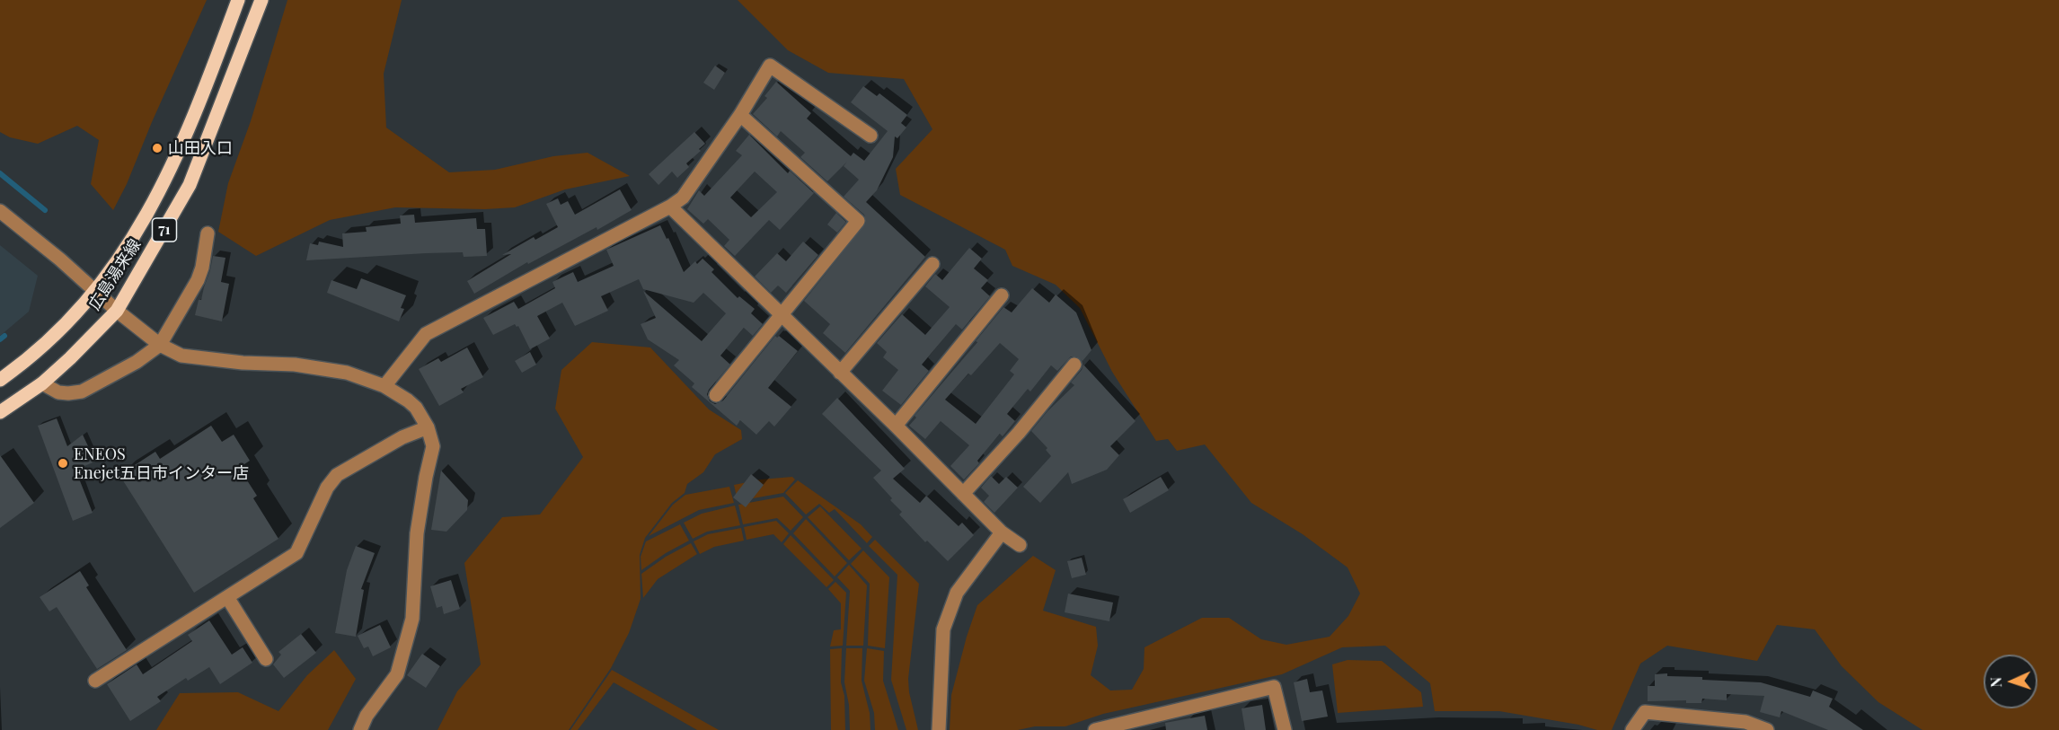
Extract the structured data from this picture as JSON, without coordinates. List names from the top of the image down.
{
  "streets": {
    "main road": ["71", "広島湯来線"]
  },
  "places": ["山田入口", "ENEOS Enejet五日市インター店"],
  "north": "left"
}
